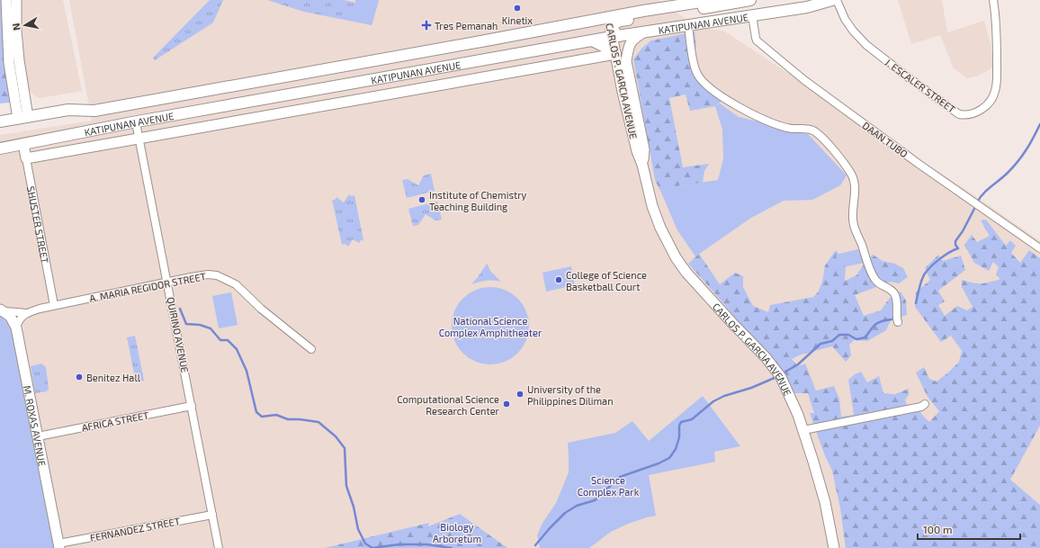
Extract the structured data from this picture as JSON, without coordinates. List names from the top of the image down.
{
  "streets": {
    "main road": ["KATIPUNAN AVENUE"],
    "street": [
      "CARLOS P. GARCIA AVENUE",
      "J. ESCALER STREET",
      "DAAN TUBO",
      "SHUSTER STREET",
      "A. MARIA REGIDOR STREET",
      "QUIRINO AVENUE",
      "AFRICA STREET",
      "M. ROXAS AVENUE",
      "FERNANDEZ STREET"
    ]
  },
  "crossings": [
    ["KATIPUNAN AVENUE", "CARLOS P. GARCIA AVENUE"],
    ["KATIPUNAN AVENUE", "DAAN TUBO"],
    ["KATIPUNAN AVENUE", "SHUSTER STREET"],
    ["KATIPUNAN AVENUE", "QUIRINO AVENUE"],
    ["SHUSTER STREET", "A. MARIA REGIDOR STREET"],
    ["A. MARIA REGIDOR STREET", "QUIRINO AVENUE"],
    ["A. MARIA REGIDOR STREET", "M. ROXAS AVENUE"],
    ["QUIRINO AVENUE", "AFRICA STREET"],
    ["QUIRINO AVENUE", "FERNANDEZ STREET"],
    ["AFRICA STREET", "M. ROXAS AVENUE"],
    ["M. ROXAS AVENUE", "FERNANDEZ STREET"]
  ],
  "parks": ["National Science Complex Amphitheater", "Science Complex Park", "Biology Arboretum"],
  "places": {
    "other": [
      "Kinetix",
      "Institute of Chemistry Teaching Building",
      "College of Science Basketball Court",
      "Benitez Hall",
      "University of the Philippines Diliman",
      "Computational Science Research Center"
    ],
    "health": ["Tres Pemanah"]
  },
  "scale_bar": "100 m",
  "north": "left"
}
